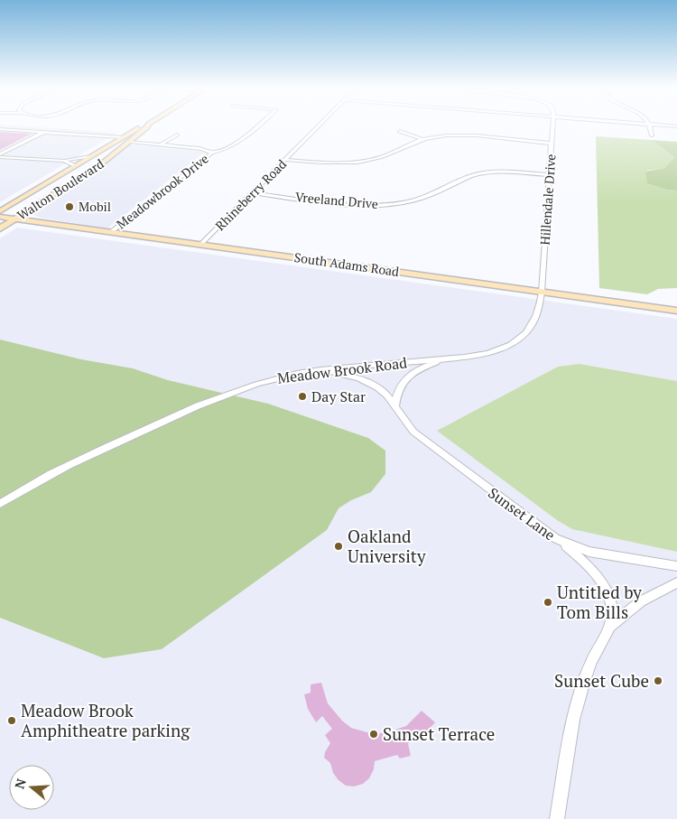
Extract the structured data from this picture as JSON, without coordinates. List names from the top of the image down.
{
  "streets": {
    "main road": ["Walton Boulevard", "South Adams Road"],
    "street": [
      "Meadowbrook Drive",
      "Rhineberry Road",
      "Hillendale Drive",
      "Vreeland Drive",
      "Meadow Brook Road",
      "Sunset Lane"
    ]
  },
  "crossings": [
    ["Walton Boulevard", "Meadowbrook Drive"],
    ["Walton Boulevard", "South Adams Road"],
    ["Meadowbrook Drive", "South Adams Road"],
    ["Rhineberry Road", "Vreeland Drive"],
    ["Rhineberry Road", "South Adams Road"],
    ["Hillendale Drive", "Vreeland Drive"],
    ["Hillendale Drive", "South Adams Road"],
    ["Hillendale Drive", "Meadow Brook Road"],
    ["South Adams Road", "Meadow Brook Road"],
    ["Meadow Brook Road", "Sunset Lane"]
  ],
  "places": [
    "Mobil",
    "Day Star",
    "Oakland University",
    "Untitled by Tom Bills",
    "Sunset Cube",
    "Meadow Brook Amphitheatre parking",
    "Sunset Terrace"
  ],
  "north": "left"
}
